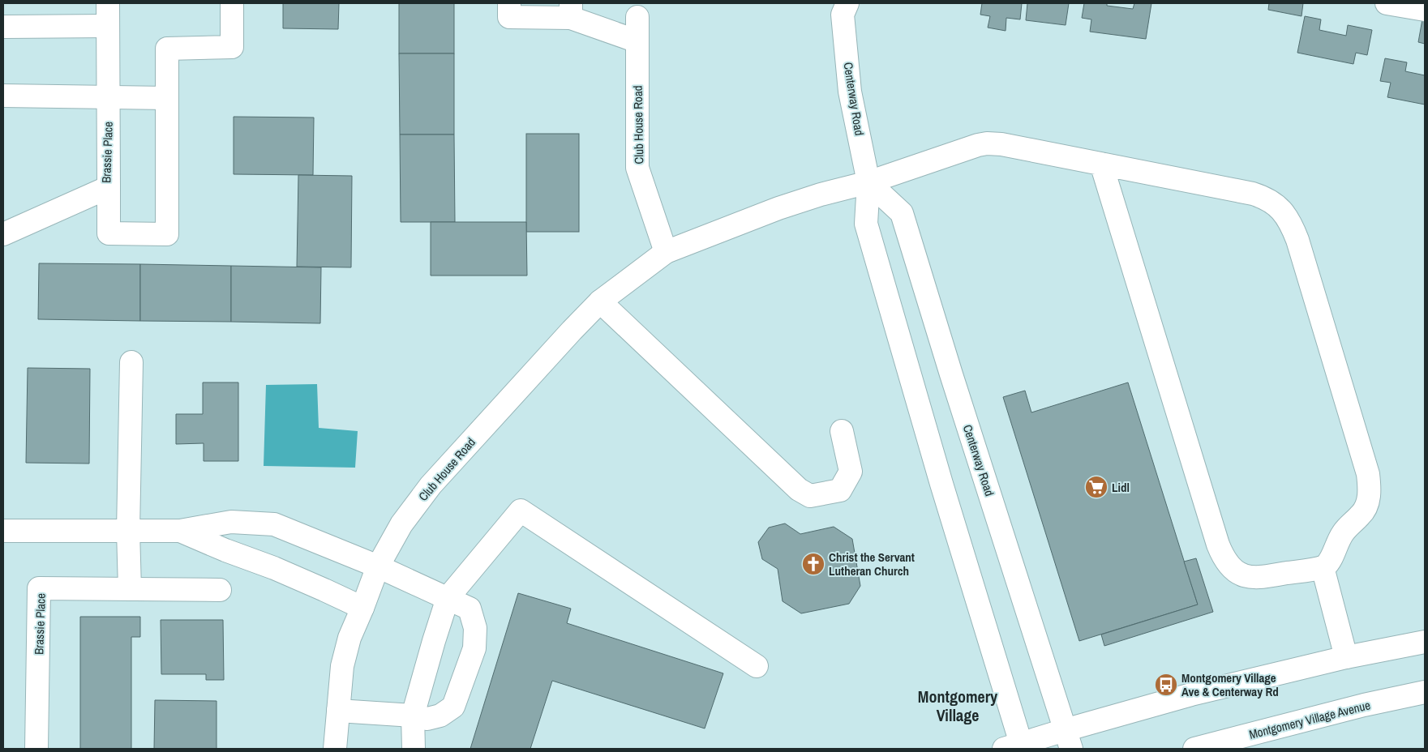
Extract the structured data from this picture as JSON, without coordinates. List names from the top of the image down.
{
  "streets": {
    "street": [
      "Centerway Road",
      "Club House Road",
      "Brassie Place",
      "Montgomery Village Avenue"
    ]
  },
  "crossings": [
    ["Centerway Road", "Club House Road"]
  ],
  "districts": ["Montgomery Village"],
  "places": {
    "supermarket": ["Lidl"],
    "church": ["Christ the Servant Lutheran Church"],
    "bus stop": ["Montgomery Village Ave & Centerway Rd"]
  }
}
